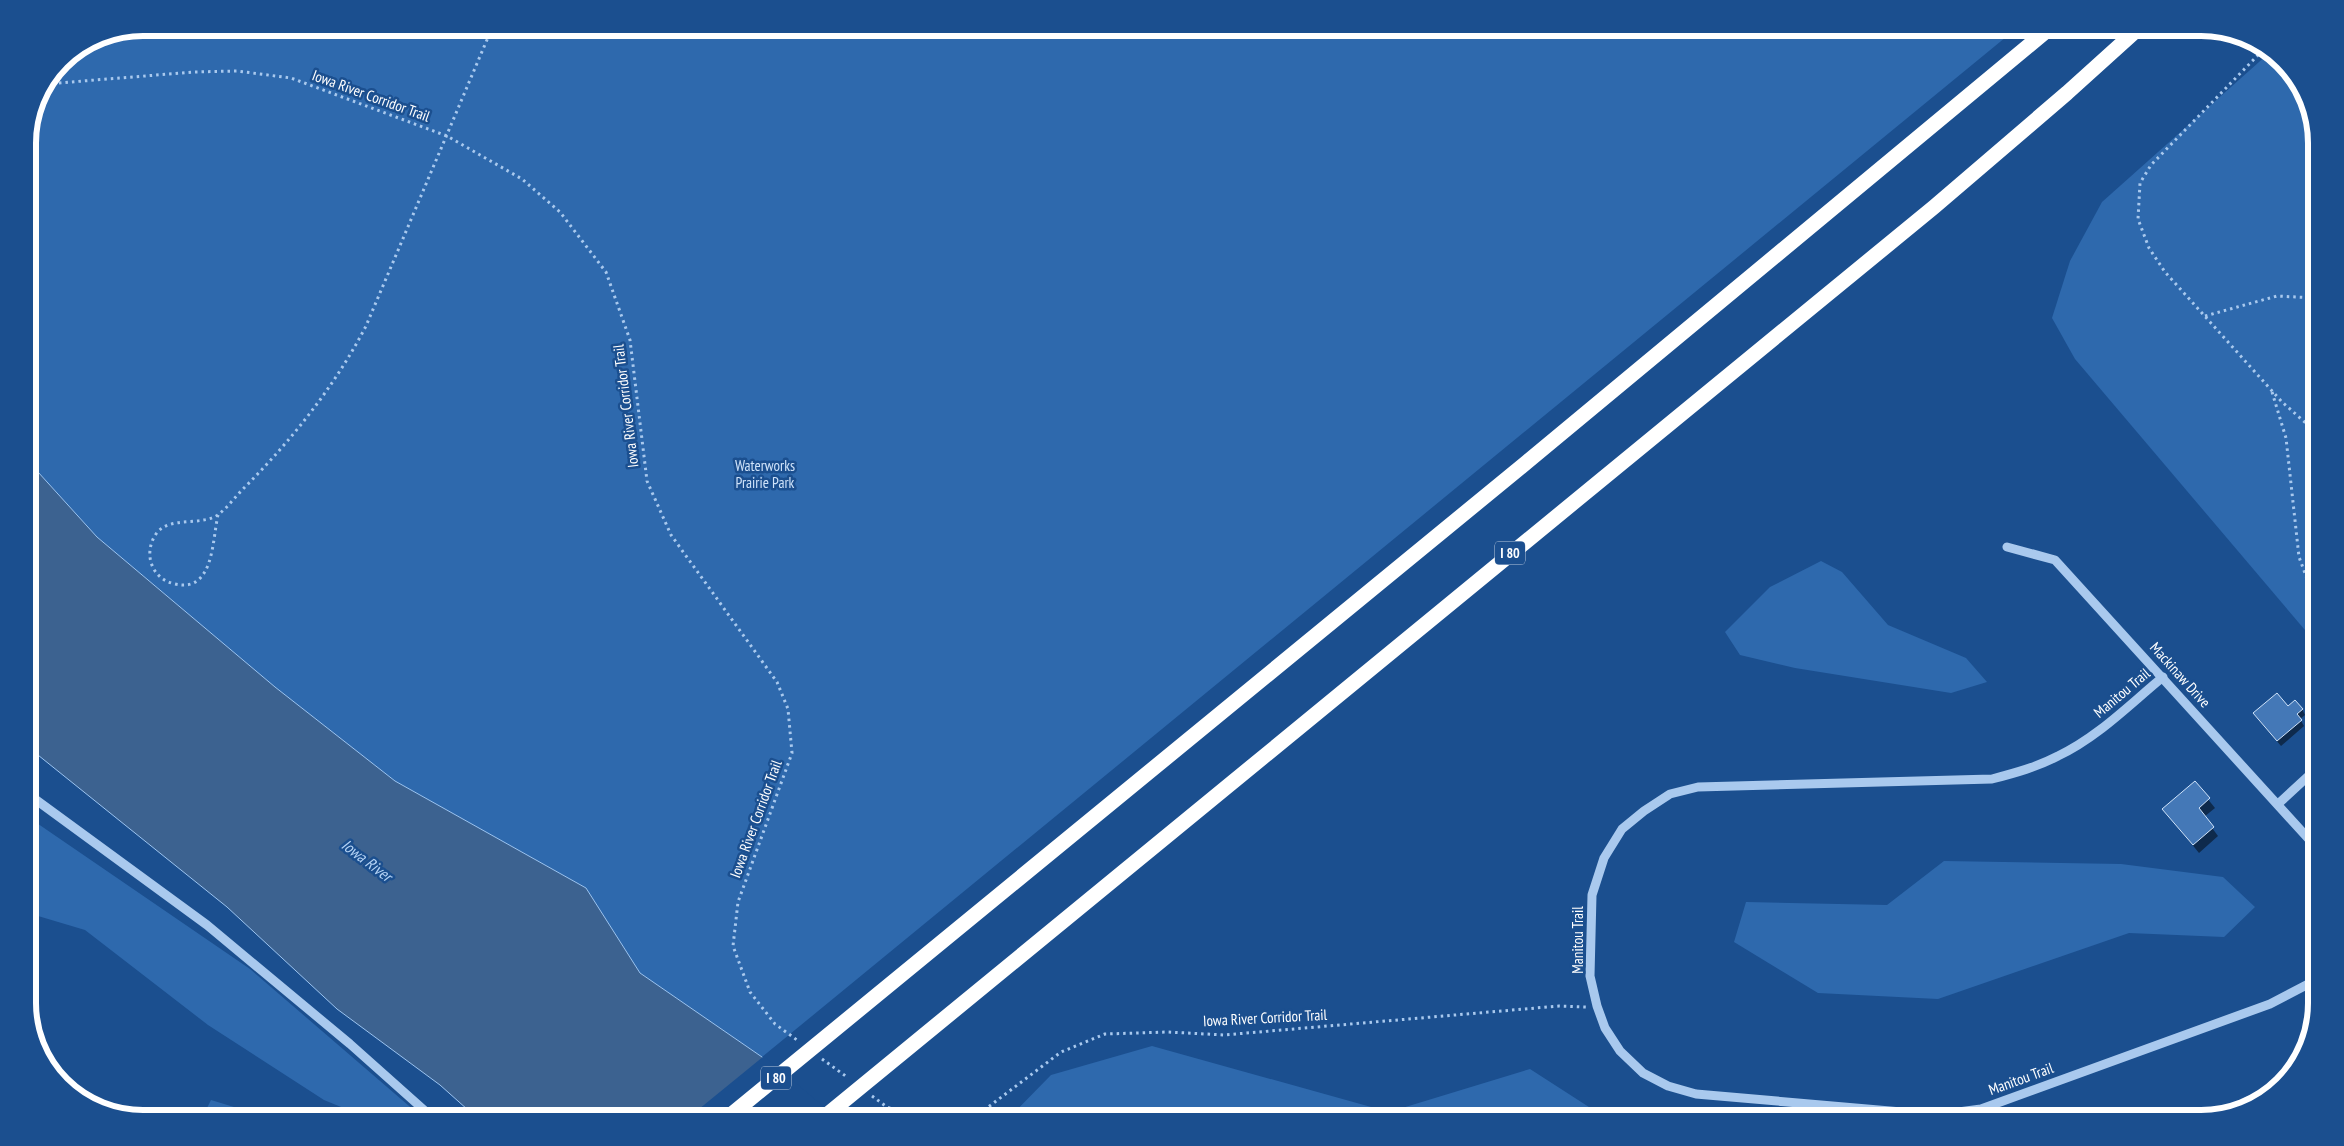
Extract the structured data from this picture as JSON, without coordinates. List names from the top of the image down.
{
  "streets": {
    "highway": ["I 80"],
    "street": ["Mackinaw Drive", "Manitou Trail"],
    "path": ["Iowa River Corridor Trail"]
  },
  "crossings": [
    ["Iowa River Corridor Trail", "Manitou Trail"],
    ["Mackinaw Drive", "Manitou Trail"]
  ],
  "water": ["Iowa River"],
  "parks": ["Waterworks Prairie Park"]
}
